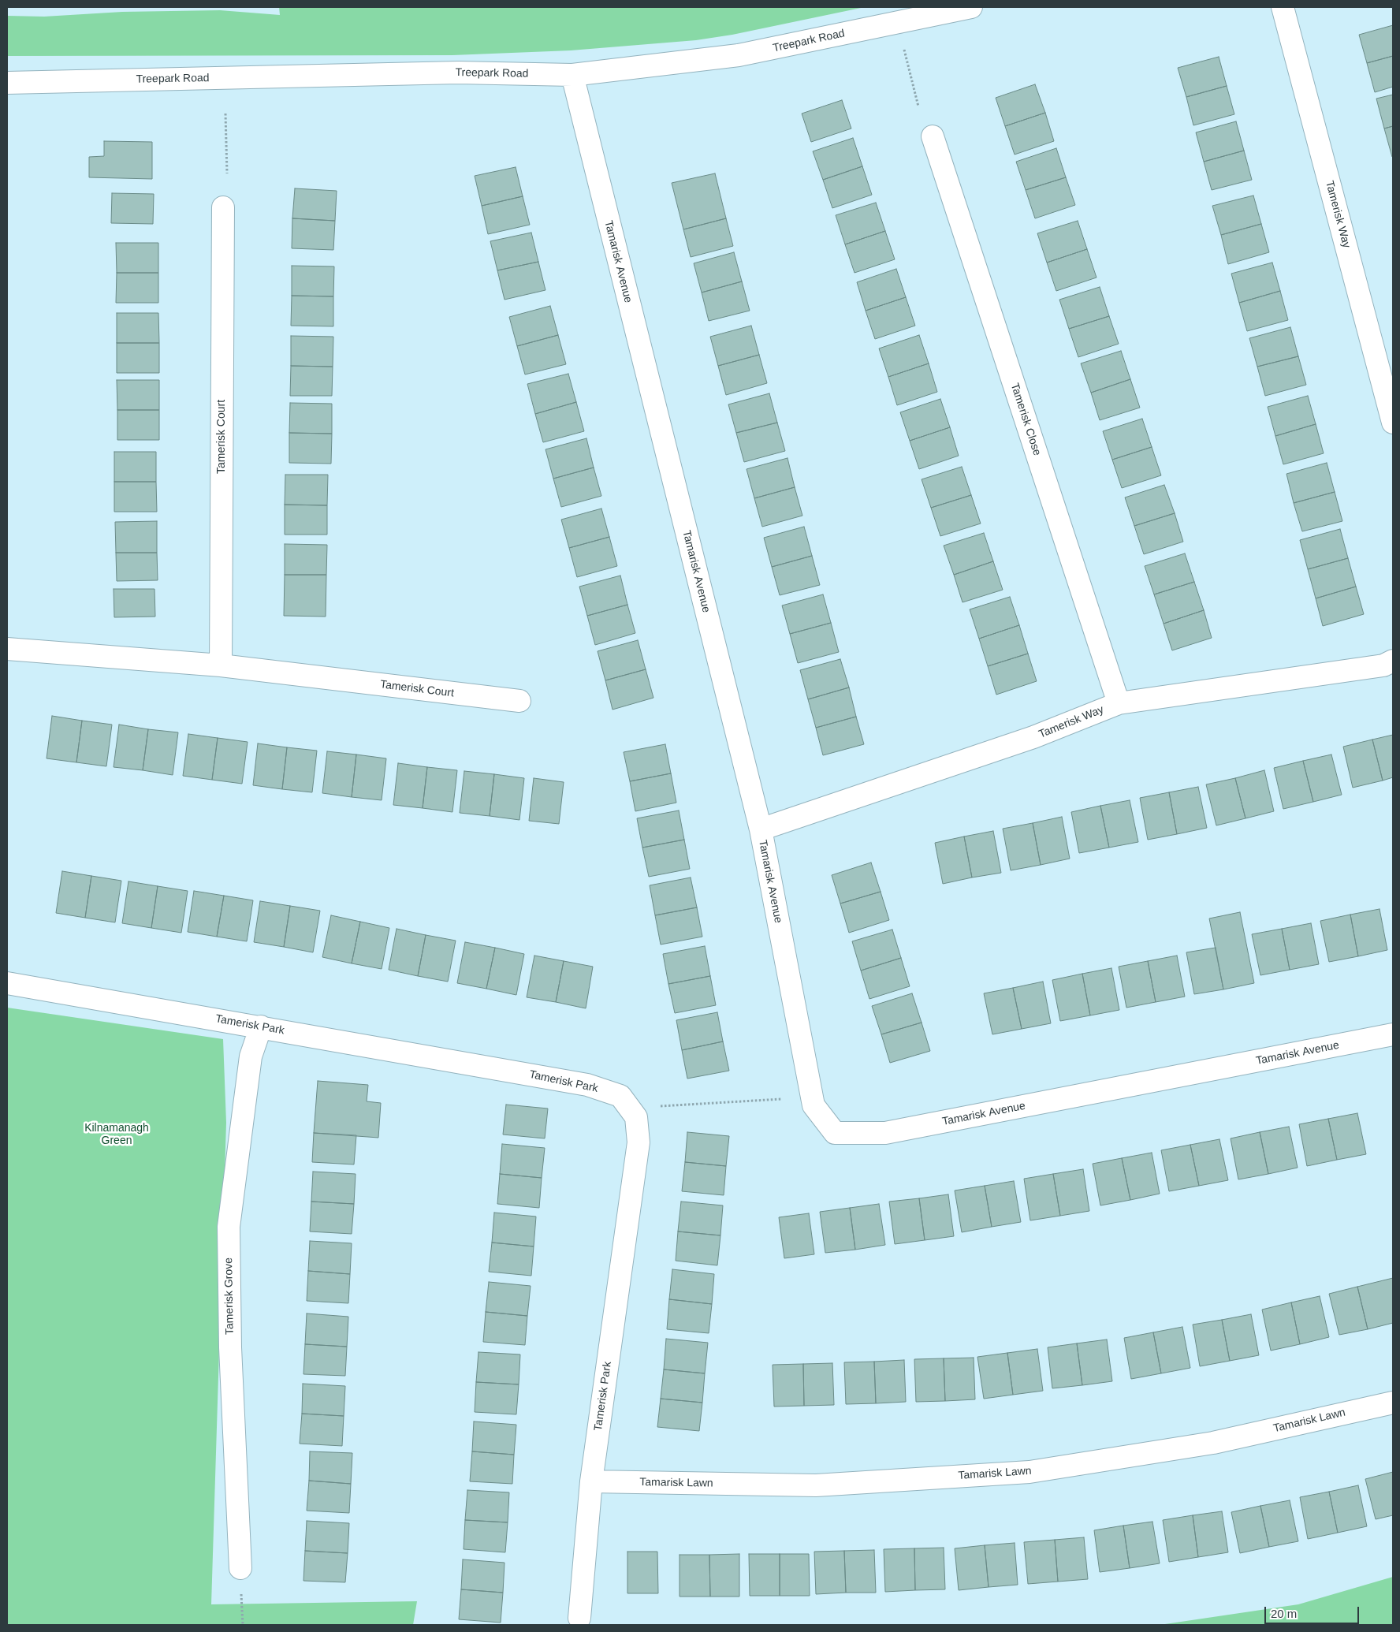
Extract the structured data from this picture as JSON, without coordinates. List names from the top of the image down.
{
  "streets": {
    "street": [
      "Treepark Road",
      "Tamerisk Way",
      "Tamarisk Avenue",
      "Tamerisk Close",
      "Tamerisk Court",
      "Tamerisk Park",
      "Tamerisk Grove",
      "Tamarisk Lawn"
    ]
  },
  "crossings": [
    ["Treepark Road", "Tamarisk Avenue"],
    ["Tamerisk Way", "Tamarisk Avenue"],
    ["Tamerisk Way", "Tamerisk Close"],
    ["Tamerisk Park", "Tamerisk Grove"],
    ["Tamerisk Park", "Tamarisk Lawn"]
  ],
  "parks": ["Kilnamanagh Green"],
  "scale_bar": "20 m"
}
